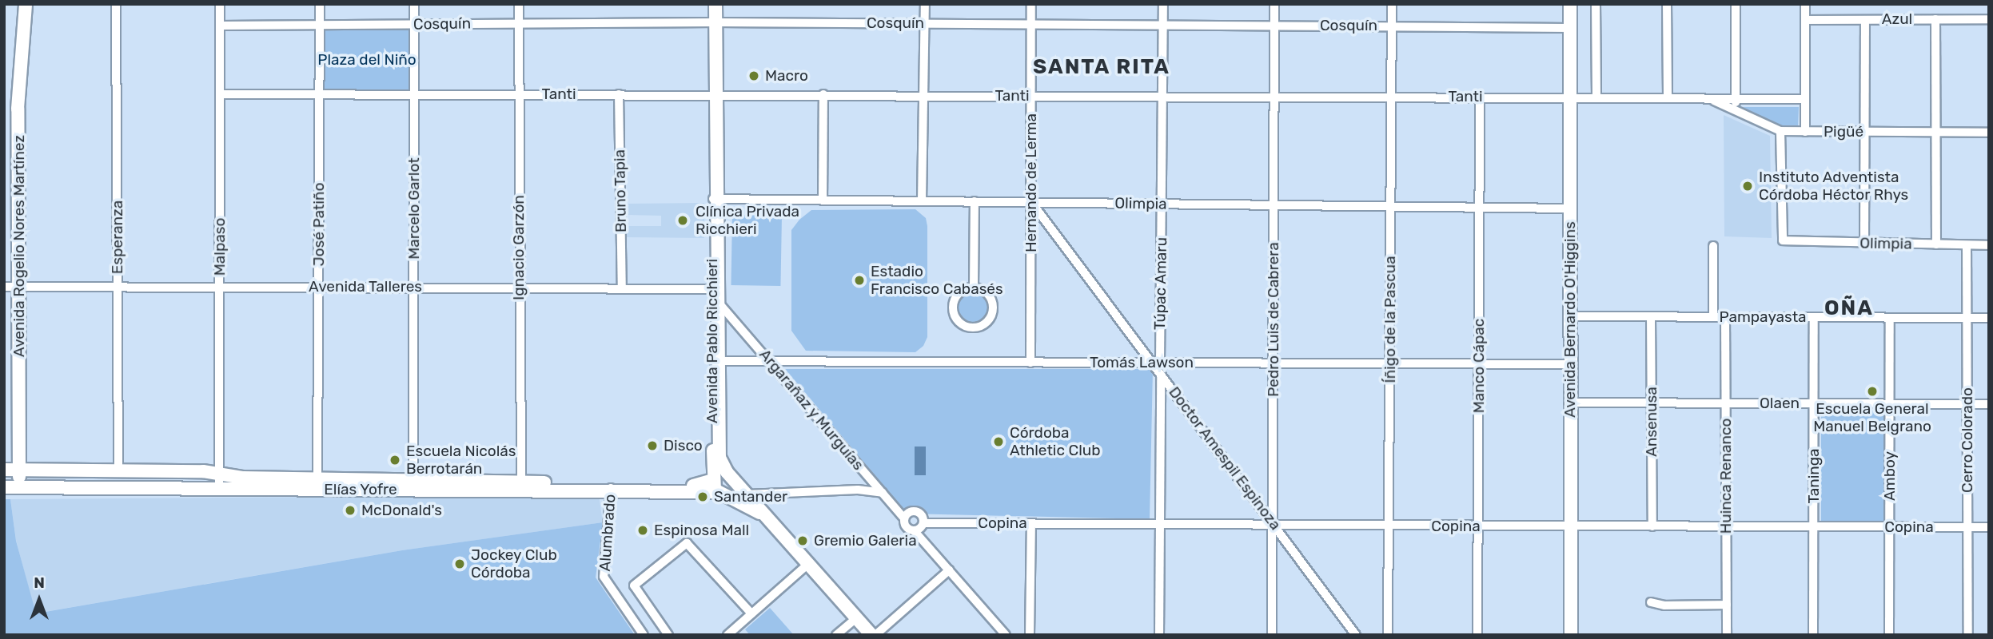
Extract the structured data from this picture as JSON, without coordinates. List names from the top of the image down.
{
  "streets": {
    "main road": [
      "Avenida Rogelio Nores Martínez",
      "Avenida Bernardo O'Higgins",
      "Avenida Pablo Ricchieri",
      "Elías Yofre"
    ],
    "street": [
      "Azul",
      "Cosquín",
      "Tanti",
      "Pigüé",
      "Hernando de Lerma",
      "Bruno Tapia",
      "Olimpia",
      "Marcelo Garlot",
      "José Patiño",
      "Esperanza",
      "Malpaso",
      "Ignacio Garzón",
      "Túpac Amaru",
      "Avenida Talleres",
      "Pampayasta",
      "Pedro Luis de Cabrera",
      "Íñigo de la Pascua",
      "Tomás Lawson",
      "Manco Cápac",
      "Olaen",
      "Argarañaz y Murguías",
      "Ansenusa",
      "Cerro Colorado",
      "Doctor Amespil Espinoza",
      "Huinca Renanco",
      "Taninga",
      "Amboy",
      "Copina",
      "Alumbrado"
    ]
  },
  "crossings": [
    ["Cosquín", "Hernando de Lerma"],
    ["Cosquín", "Marcelo Garlot"],
    ["Cosquín", "José Patiño"],
    ["Cosquín", "Malpaso"],
    ["Cosquín", "Ignacio Garzón"],
    ["Cosquín", "Túpac Amaru"],
    ["Cosquín", "Pedro Luis de Cabrera"],
    ["Cosquín", "Íñigo de la Pascua"],
    ["Cosquín", "Avenida Bernardo O'Higgins"],
    ["Cosquín", "Avenida Pablo Ricchieri"],
    ["Tanti", "Pigüé"],
    ["Tanti", "Hernando de Lerma"],
    ["Tanti", "Bruno Tapia"],
    ["Tanti", "Marcelo Garlot"],
    ["Tanti", "José Patiño"],
    ["Tanti", "Malpaso"],
    ["Tanti", "Ignacio Garzón"],
    ["Tanti", "Túpac Amaru"],
    ["Tanti", "Pedro Luis de Cabrera"],
    ["Tanti", "Íñigo de la Pascua"],
    ["Tanti", "Avenida Bernardo O'Higgins"],
    ["Tanti", "Avenida Pablo Ricchieri"],
    ["Tanti", "Manco Cápac"],
    ["Pigüé", "Olimpia"],
    ["Hernando de Lerma", "Olimpia"],
    ["Hernando de Lerma", "Tomás Lawson"],
    ["Hernando de Lerma", "Doctor Amespil Espinoza"],
    ["Bruno Tapia", "Avenida Talleres"],
    ["Olimpia", "Túpac Amaru"],
    ["Olimpia", "Pedro Luis de Cabrera"],
    ["Olimpia", "Íñigo de la Pascua"],
    ["Olimpia", "Avenida Bernardo O'Higgins"],
    ["Olimpia", "Avenida Pablo Ricchieri"],
    ["Olimpia", "Manco Cápac"],
    ["Olimpia", "Cerro Colorado"],
    ["Olimpia", "Doctor Amespil Espinoza"],
    ["Marcelo Garlot", "Avenida Talleres"],
    ["Marcelo Garlot", "Elías Yofre"],
    ["José Patiño", "Avenida Talleres"],
    ["José Patiño", "Elías Yofre"],
    ["Esperanza", "Avenida Talleres"],
    ["Esperanza", "Elías Yofre"],
    ["Avenida Rogelio Nores Martínez", "Avenida Talleres"],
    ["Avenida Rogelio Nores Martínez", "Elías Yofre"],
    ["Malpaso", "Avenida Talleres"],
    ["Malpaso", "Elías Yofre"],
    ["Ignacio Garzón", "Avenida Talleres"],
    ["Ignacio Garzón", "Elías Yofre"],
    ["Túpac Amaru", "Tomás Lawson"],
    ["Túpac Amaru", "Doctor Amespil Espinoza"],
    ["Avenida Talleres", "Avenida Pablo Ricchieri"],
    ["Pampayasta", "Avenida Bernardo O'Higgins"],
    ["Pampayasta", "Ansenusa"],
    ["Pampayasta", "Cerro Colorado"],
    ["Pampayasta", "Huinca Renanco"],
    ["Pampayasta", "Taninga"],
    ["Pampayasta", "Amboy"],
    ["Pedro Luis de Cabrera", "Tomás Lawson"],
    ["Pedro Luis de Cabrera", "Doctor Amespil Espinoza"],
    ["Pedro Luis de Cabrera", "Copina"],
    ["Íñigo de la Pascua", "Tomás Lawson"],
    ["Íñigo de la Pascua", "Copina"],
    ["Avenida Bernardo O'Higgins", "Tomás Lawson"],
    ["Avenida Bernardo O'Higgins", "Olaen"],
    ["Avenida Bernardo O'Higgins", "Copina"],
    ["Avenida Pablo Ricchieri", "Tomás Lawson"],
    ["Avenida Pablo Ricchieri", "Argarañaz y Murguías"],
    ["Avenida Pablo Ricchieri", "Elías Yofre"],
    ["Tomás Lawson", "Manco Cápac"],
    ["Tomás Lawson", "Argarañaz y Murguías"],
    ["Tomás Lawson", "Doctor Amespil Espinoza"],
    ["Manco Cápac", "Copina"],
    ["Olaen", "Ansenusa"],
    ["Olaen", "Cerro Colorado"],
    ["Olaen", "Huinca Renanco"],
    ["Olaen", "Taninga"],
    ["Olaen", "Amboy"],
    ["Argarañaz y Murguías", "Copina"],
    ["Ansenusa", "Copina"],
    ["Cerro Colorado", "Copina"],
    ["Doctor Amespil Espinoza", "Copina"],
    ["Huinca Renanco", "Copina"],
    ["Taninga", "Copina"],
    ["Amboy", "Copina"],
    ["Elías Yofre", "Alumbrado"]
  ],
  "districts": ["SANTA RITA", "OÑA"],
  "parks": ["Plaza del Niño"],
  "places": [
    "Macro",
    "Instituto Adventista Córdoba Héctor Rhys",
    "Clínica Privada Ricchieri",
    "Estadio Francisco Cabasés",
    "Escuela General Manuel Belgrano",
    "Córdoba Athletic Club",
    "Disco",
    "Escuela Nicolás Berrotarán",
    "Santander",
    "McDonald's",
    "Espinosa Mall",
    "Gremio Galeria",
    "Jockey Club Córdoba"
  ],
  "north": "top"
}
